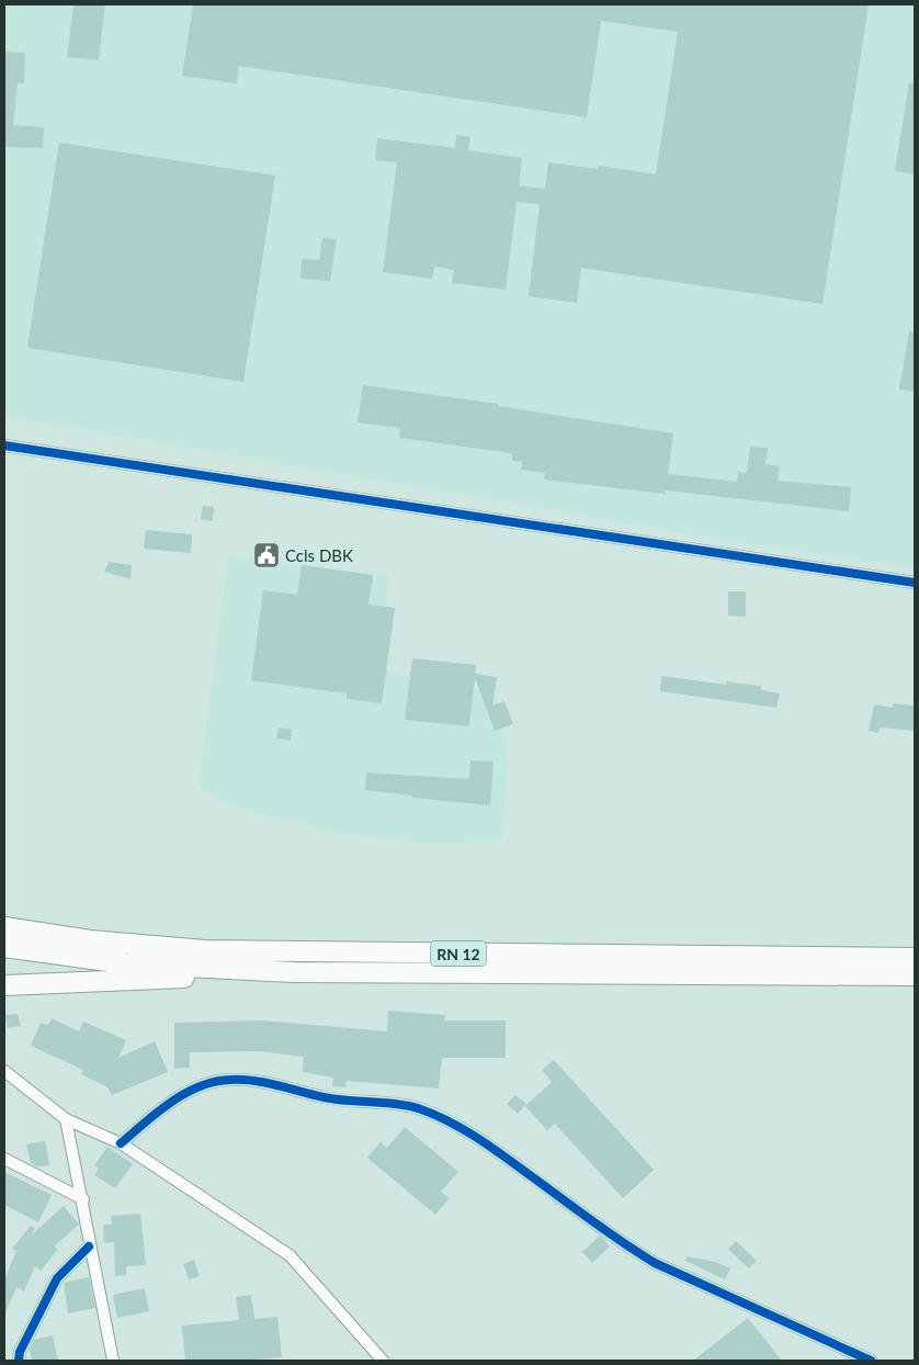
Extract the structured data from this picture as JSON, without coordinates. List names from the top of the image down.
{
  "streets": {
    "highway": ["RN 12"]
  },
  "places": {
    "public building": ["Ccls DBK"]
  }
}
